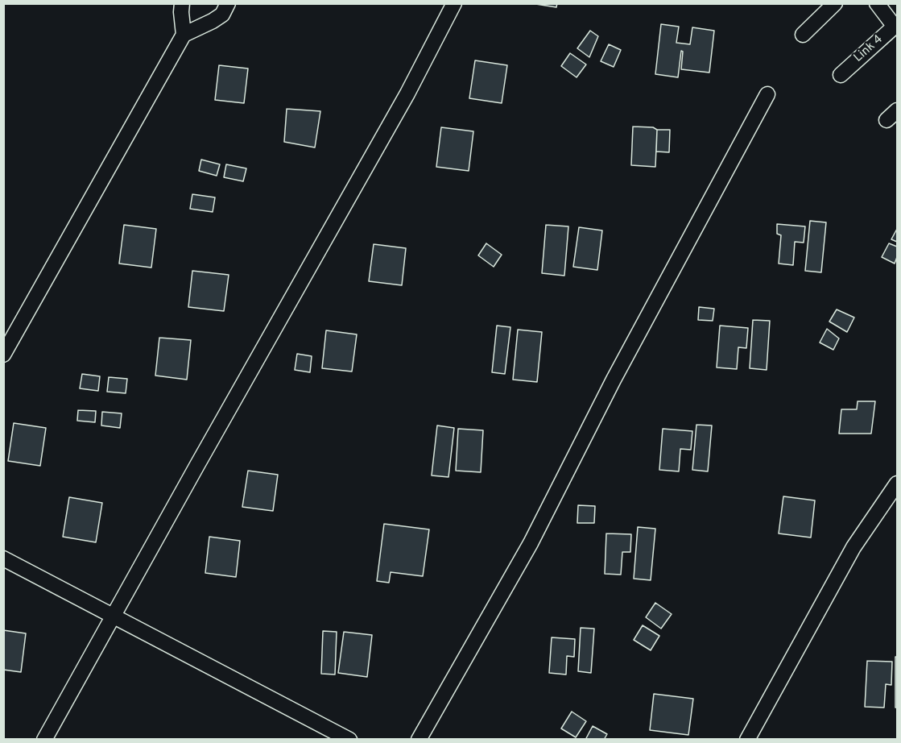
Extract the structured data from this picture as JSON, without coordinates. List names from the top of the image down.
{
  "streets": {
    "street": ["Link 4"]
  }
}
